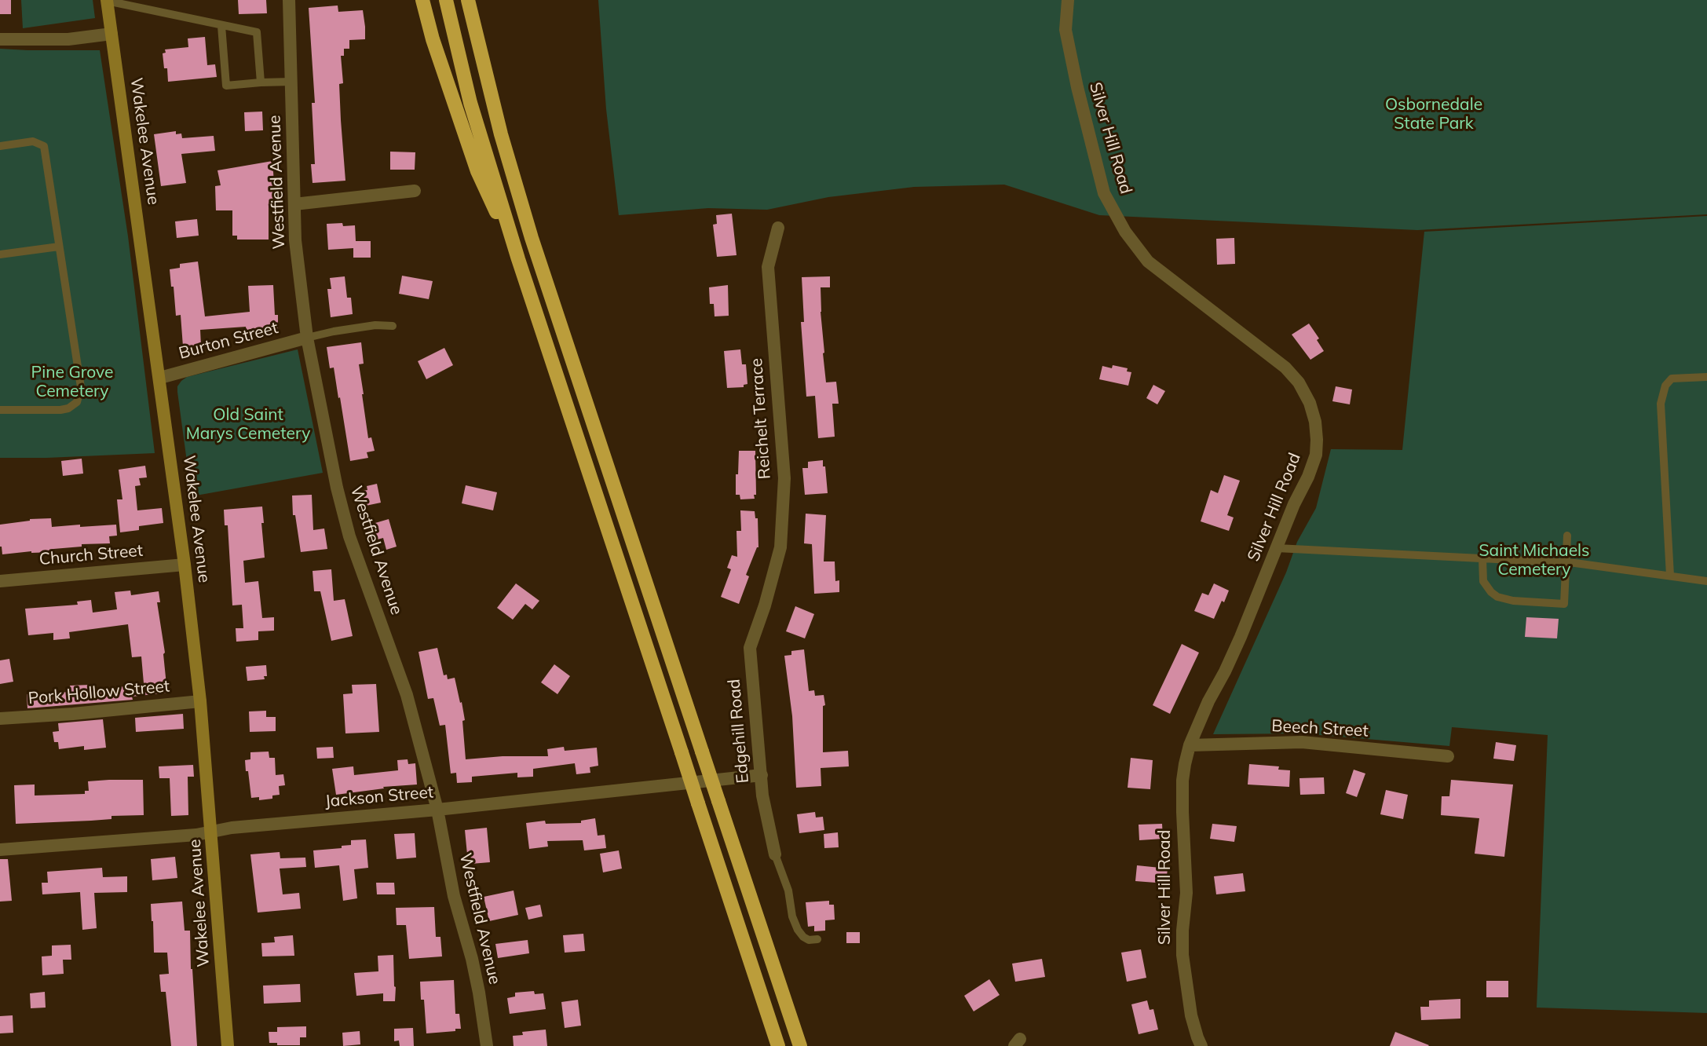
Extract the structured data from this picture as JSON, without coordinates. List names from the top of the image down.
{
  "streets": {
    "main road": ["Wakelee Avenue"],
    "street": [
      "Silver Hill Road",
      "Westfield Avenue",
      "Burton Street",
      "Reichelt Terrace",
      "Church Street",
      "Pork Hollow Street",
      "Beech Street",
      "Edgehill Road",
      "Jackson Street"
    ]
  },
  "crossings": [
    ["Silver Hill Road", "Beech Street"],
    ["Wakelee Avenue", "Burton Street"],
    ["Wakelee Avenue", "Church Street"],
    ["Wakelee Avenue", "Pork Hollow Street"],
    ["Wakelee Avenue", "Jackson Street"],
    ["Westfield Avenue", "Burton Street"],
    ["Westfield Avenue", "Jackson Street"],
    ["Reichelt Terrace", "Edgehill Road"],
    ["Edgehill Road", "Jackson Street"]
  ],
  "parks": [
    "Osbornedale State Park",
    "Pine Grove Cemetery",
    "Old Saint Marys Cemetery",
    "Saint Michaels Cemetery"
  ]
}
